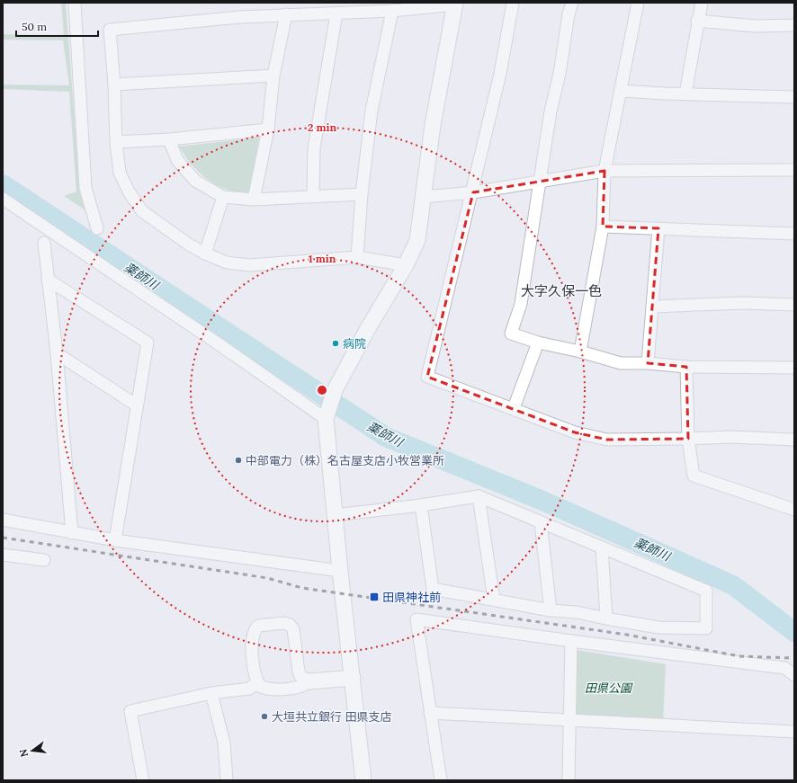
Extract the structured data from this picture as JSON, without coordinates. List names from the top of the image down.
{
  "districts": ["大字久保一色"],
  "water": ["薬師川"],
  "parks": ["田県公園"],
  "places": {
    "other": ["病院", "中部電力（株）名古屋支店小牧営業所", "大垣共立銀行 田県支店"],
    "transit": ["田県神社前"]
  },
  "scale_bar": "50 m",
  "north": "left",
  "rings": ["2 min", "1 min"]
}
